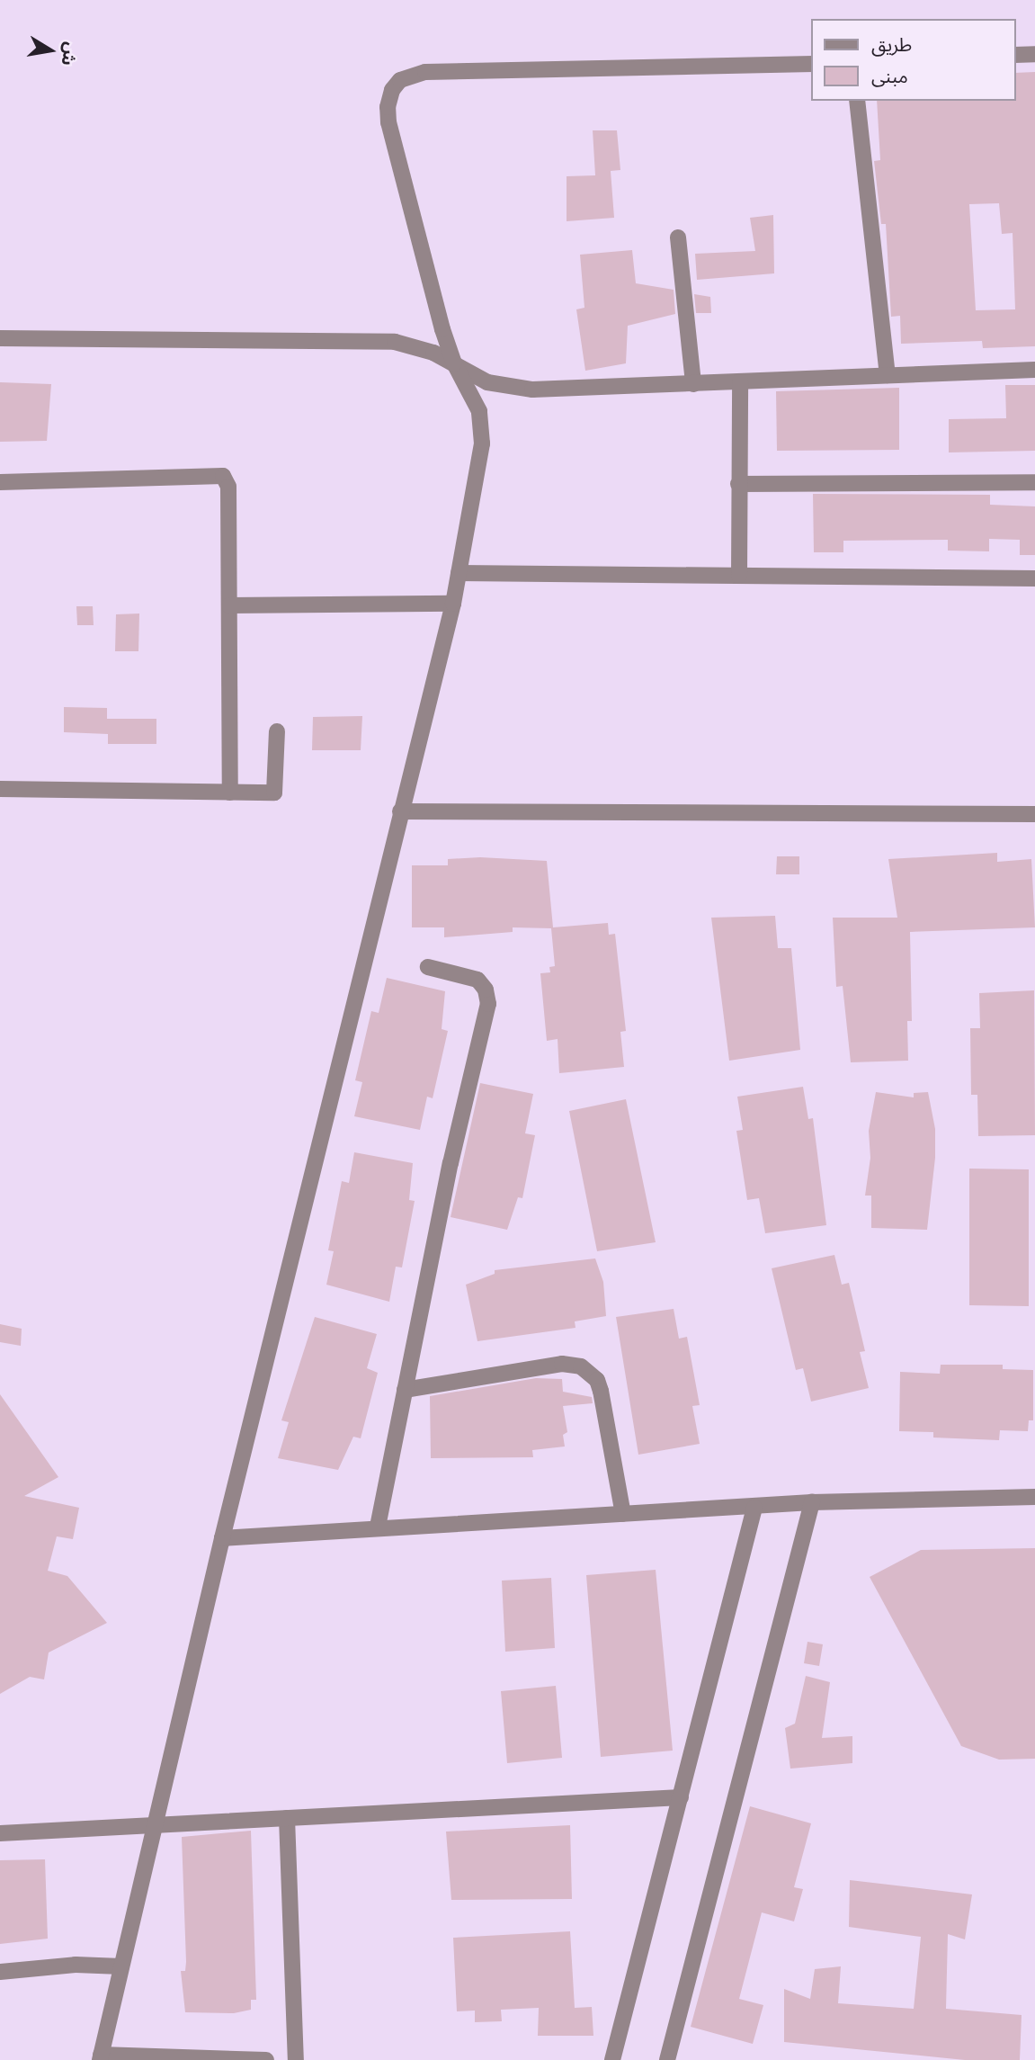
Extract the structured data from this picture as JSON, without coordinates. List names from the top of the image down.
{
  "legend": ["طريق", "مبنى"],
  "north": "right"
}
